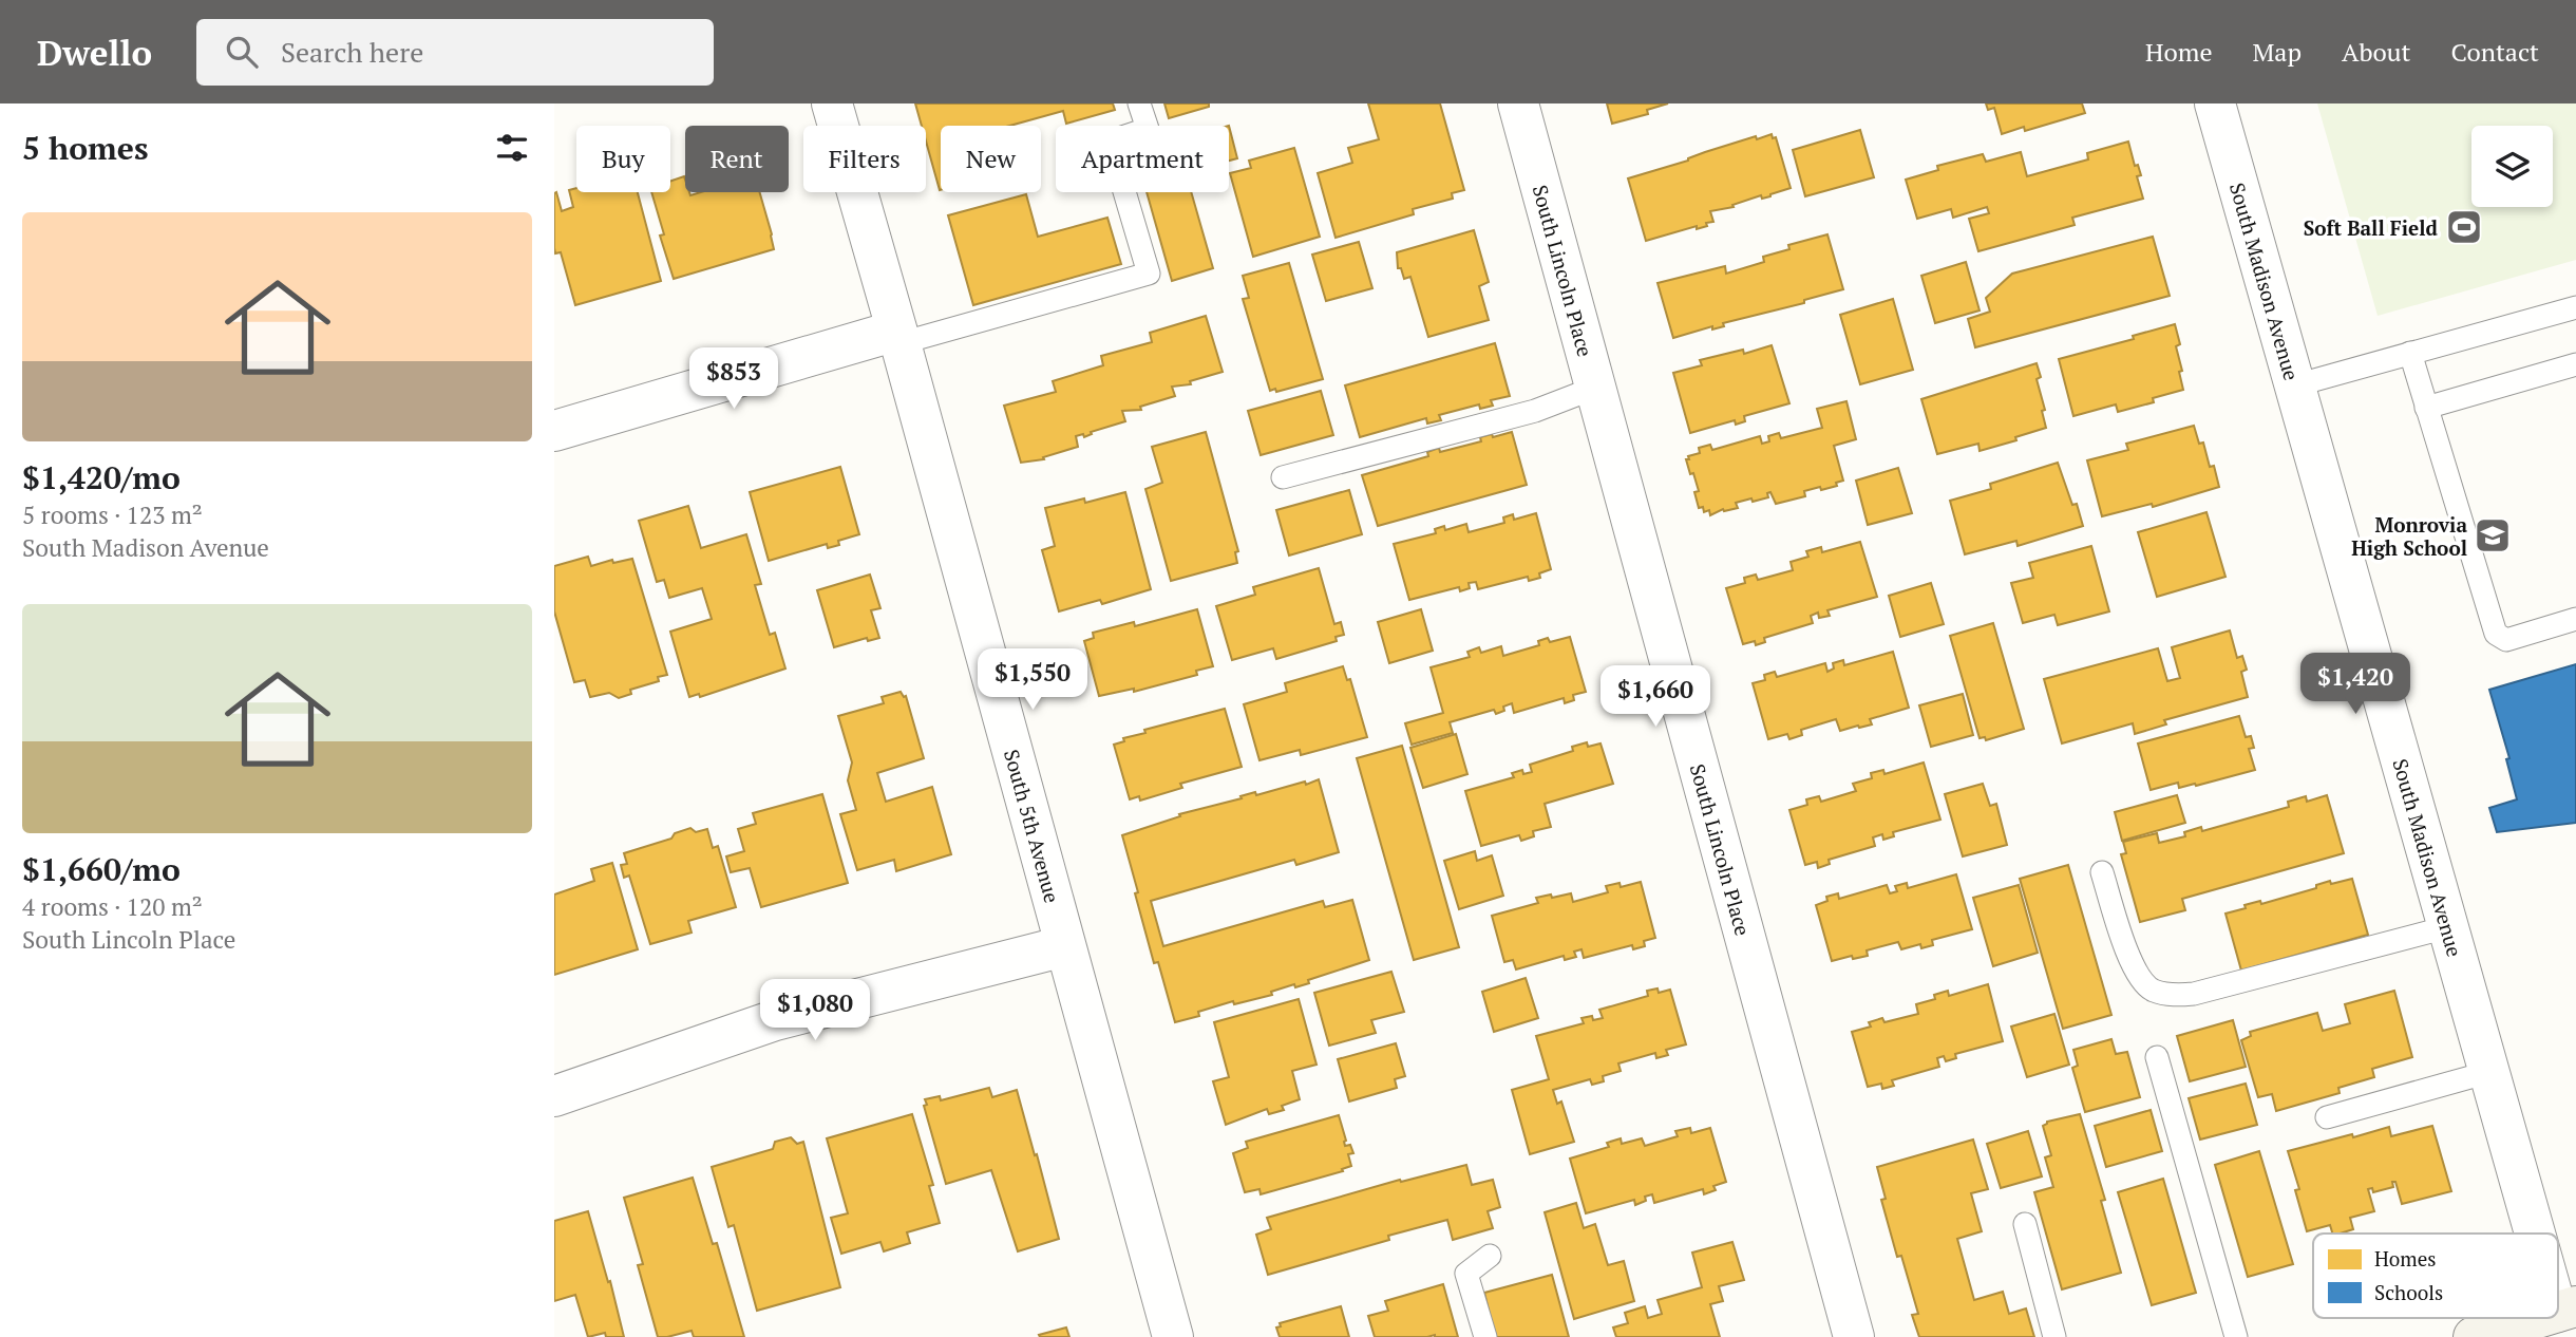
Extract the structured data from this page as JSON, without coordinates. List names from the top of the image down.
{
  "streets": {
    "street": ["South Lincoln Place", "South Madison Avenue", "South 5th Avenue"]
  },
  "places": {
    "sports": ["Soft Ball Field"],
    "school or university": ["Monrovia High School"]
  },
  "legend": ["Homes", "Schools"],
  "page": {
    "header": "Dwello",
    "search": "Search here",
    "nav": [
      "Home",
      "Map",
      "About",
      "Contact"
    ],
    "heading": "5 homes",
    "chip": [
      "Buy",
      "Rent",
      "Filters",
      "New",
      "Apartment"
    ],
    "list": [
      {
        "name": "$1,420/mo",
        "note": "5 rooms · 123 m² · South Madison Avenue"
      },
      {
        "name": "$1,660/mo",
        "note": "4 rooms · 120 m² · South Lincoln Place"
      }
    ],
    "price": [
      "$853",
      "$1,550",
      "$1,420",
      "$1,660",
      "$1,080"
    ]
  }
}
